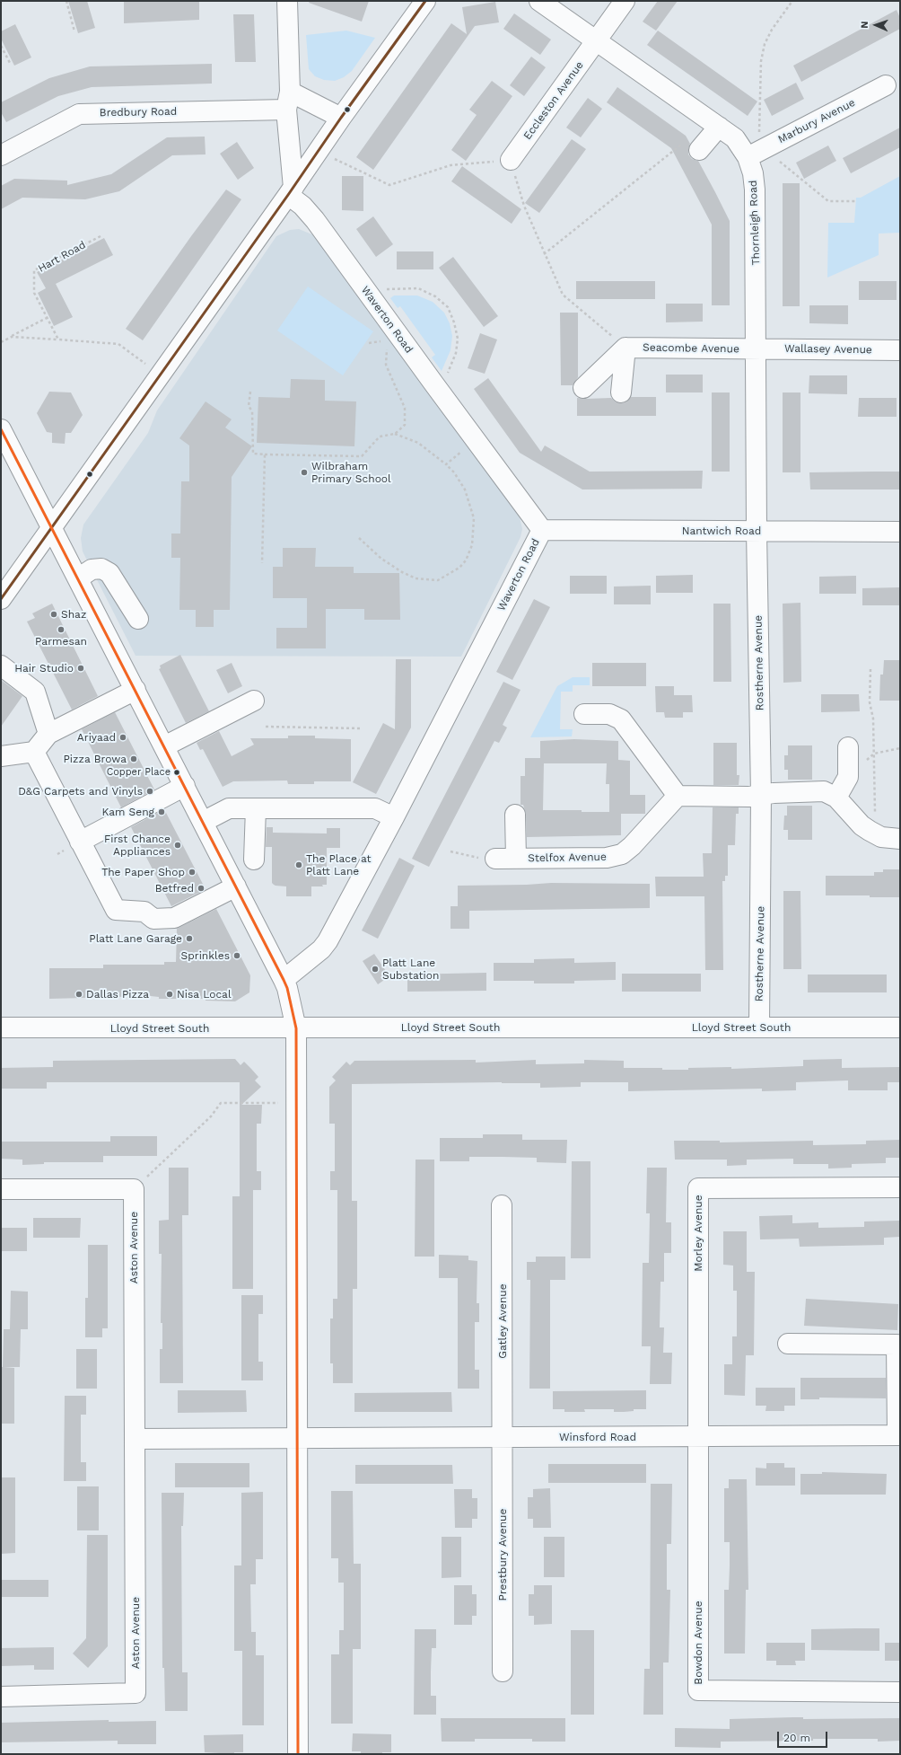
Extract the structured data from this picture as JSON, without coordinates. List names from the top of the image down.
{
  "streets": {
    "street": [
      "Eccleston Avenue",
      "Bredbury Road",
      "Marbury Avenue",
      "Thornleigh Road",
      "Waverton Road",
      "Seacombe Avenue",
      "Wallasey Avenue",
      "Nantwich Road",
      "Rostherne Avenue",
      "Stelfox Avenue",
      "Lloyd Street South",
      "Morley Avenue",
      "Aston Avenue",
      "Gatley Avenue",
      "Winsford Road",
      "Prestbury Avenue",
      "Bowdon Avenue"
    ],
    "path": ["Hart Road"]
  },
  "crossings": [
    ["Eccleston Avenue", "Thornleigh Road"],
    ["Marbury Avenue", "Thornleigh Road"],
    ["Thornleigh Road", "Seacombe Avenue"],
    ["Thornleigh Road", "Wallasey Avenue"],
    ["Thornleigh Road", "Nantwich Road"],
    ["Thornleigh Road", "Rostherne Avenue"],
    ["Waverton Road", "Nantwich Road"],
    ["Seacombe Avenue", "Wallasey Avenue"],
    ["Nantwich Road", "Rostherne Avenue"],
    ["Rostherne Avenue", "Lloyd Street South"],
    ["Morley Avenue", "Winsford Road"],
    ["Morley Avenue", "Bowdon Avenue"],
    ["Gatley Avenue", "Winsford Road"],
    ["Gatley Avenue", "Prestbury Avenue"],
    ["Winsford Road", "Prestbury Avenue"],
    ["Winsford Road", "Bowdon Avenue"]
  ],
  "places": [
    "Wilbraham Primary School",
    "Shaz",
    "Parmesan",
    "Hair Studio",
    "Ariyaad",
    "Pizza Browa",
    "Copper Place",
    "D&G Carpets and Vinyls",
    "Kam Seng",
    "First Chance Appliances",
    "The Place at Platt Lane",
    "The Paper Shop",
    "Betfred",
    "Platt Lane Garage",
    "Sprinkles",
    "Platt Lane Substation",
    "Dallas Pizza",
    "Nisa Local"
  ],
  "scale_bar": "20 m",
  "north": "left"
}
